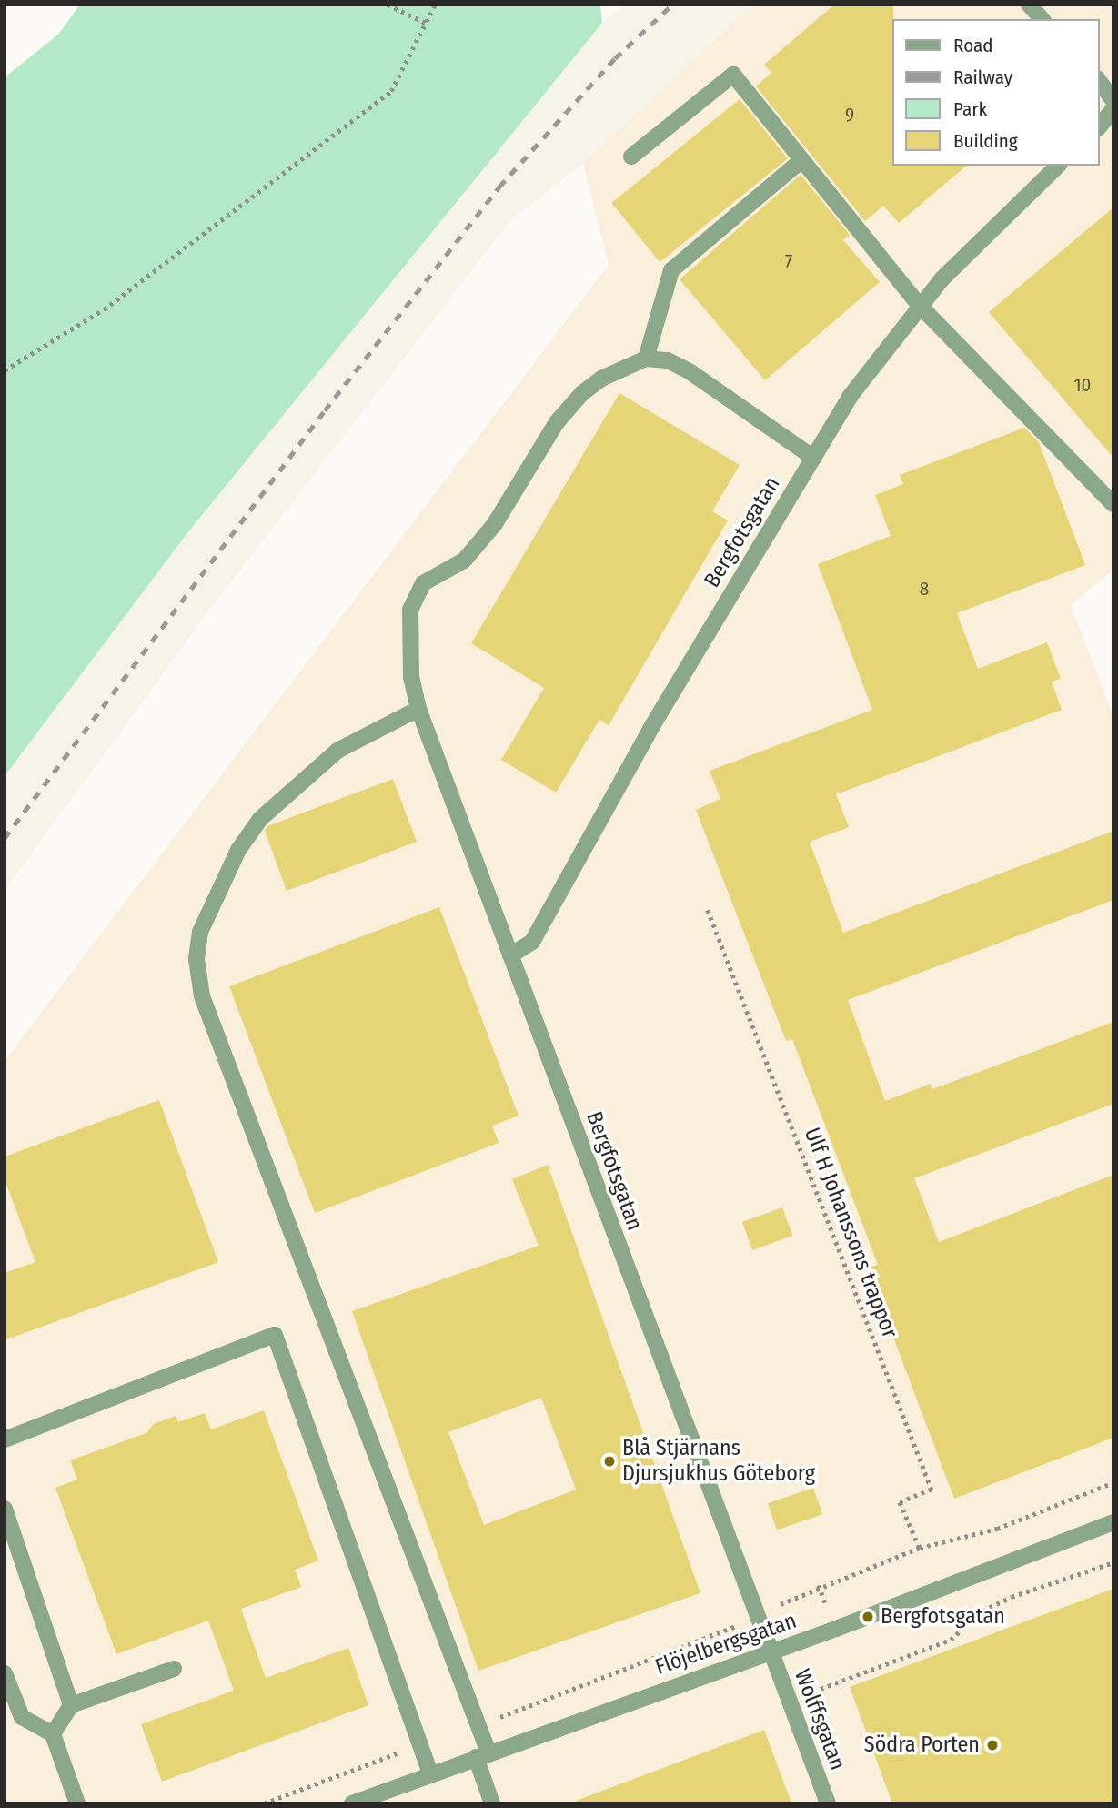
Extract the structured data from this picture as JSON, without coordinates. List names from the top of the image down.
{
  "streets": {
    "street": ["Bergfotsgatan", "Flöjelbergsgatan", "Wolffsgatan"],
    "path": ["Ulf H Johanssons trappor"]
  },
  "crossings": [
    ["Bergfotsgatan", "Flöjelbergsgatan"],
    ["Bergfotsgatan", "Wolffsgatan"],
    ["Flöjelbergsgatan", "Wolffsgatan"]
  ],
  "places": ["Blå Stjärnans Djursjukhus Göteborg", "Bergfotsgatan", "Södra Porten"],
  "house_numbers": [
    "9",
    "7",
    "10",
    "8"
  ],
  "legend": [
    "Road",
    "Railway",
    "Park",
    "Building"
  ]
}
